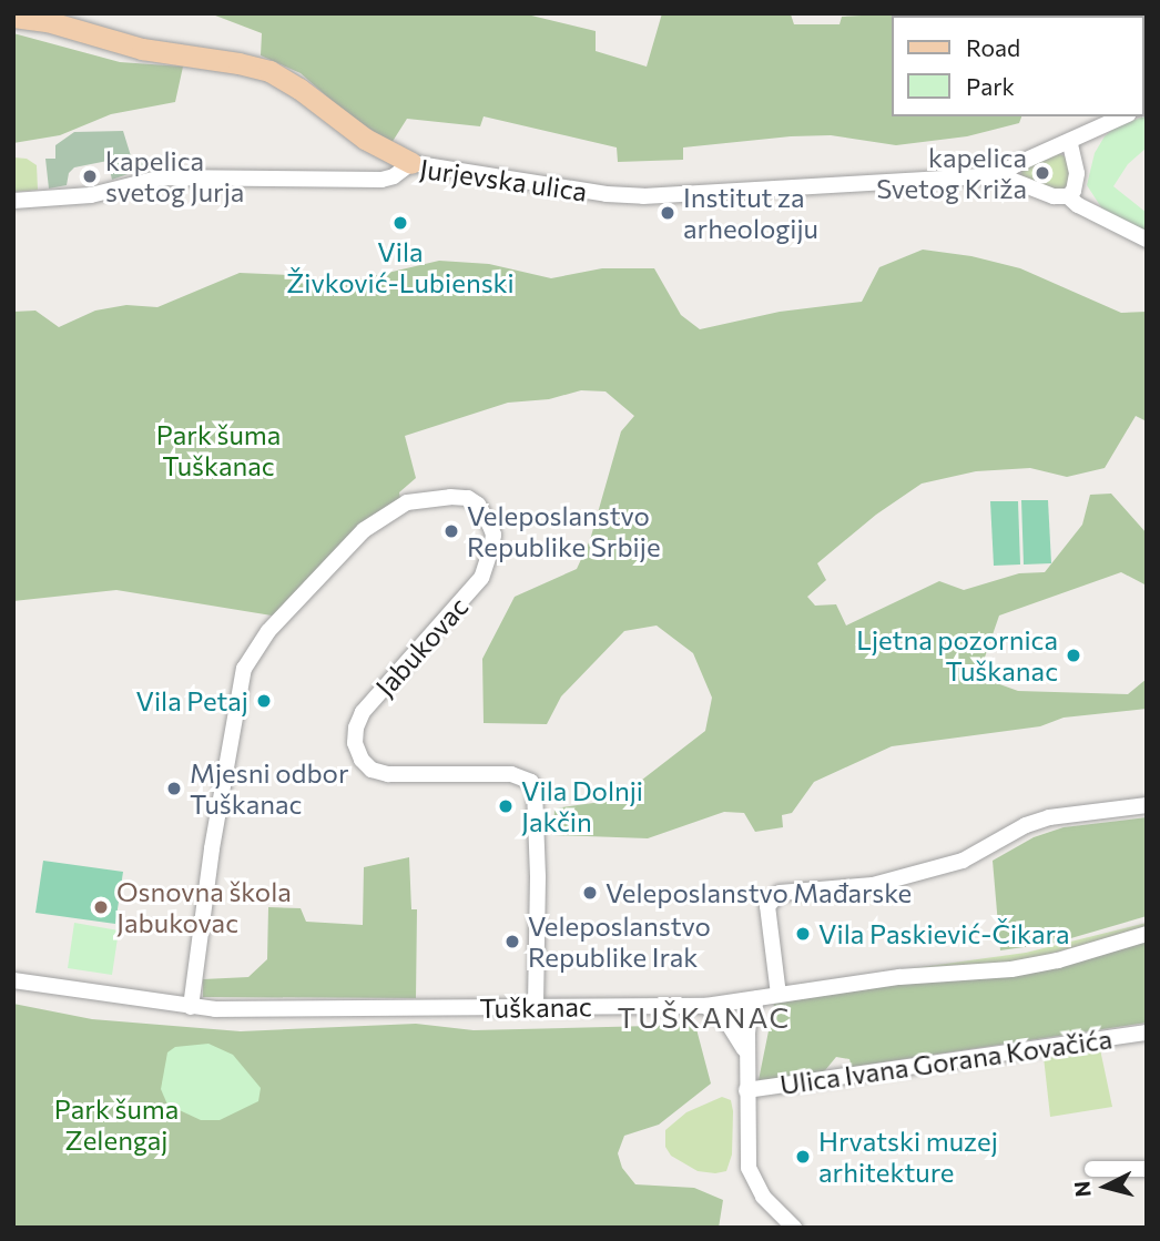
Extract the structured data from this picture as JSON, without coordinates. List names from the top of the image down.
{
  "streets": {
    "street": [
      "Jurjevska ulica",
      "Jabukovac",
      "Tuškanac",
      "Ulica Ivana Gorana Kovačića"
    ]
  },
  "crossings": [
    ["Jabukovac", "Tuškanac"]
  ],
  "districts": ["TUŠKANAC"],
  "parks": ["Park šuma Tuškanac", "Park šuma Zelengaj"],
  "places": [
    "kapelica Svetog Križa",
    "kapelica svetog Jurja",
    "Institut za arheologiju",
    "Vila Živković-Lubienski",
    "Veleposlanstvo Republike Srbije",
    "Ljetna pozornica Tuškanac",
    "Vila Petaj",
    "Mjesni odbor Tuškanac",
    "Vila Dolnji Jakčin",
    "Veleposlanstvo Mađarske",
    "Osnovna škola Jabukovac",
    "Vila Paskiević-Čikara",
    "Veleposlanstvo Republike Irak",
    "Hrvatski muzej arhitekture"
  ],
  "legend": ["Road", "Park"],
  "north": "left"
}
